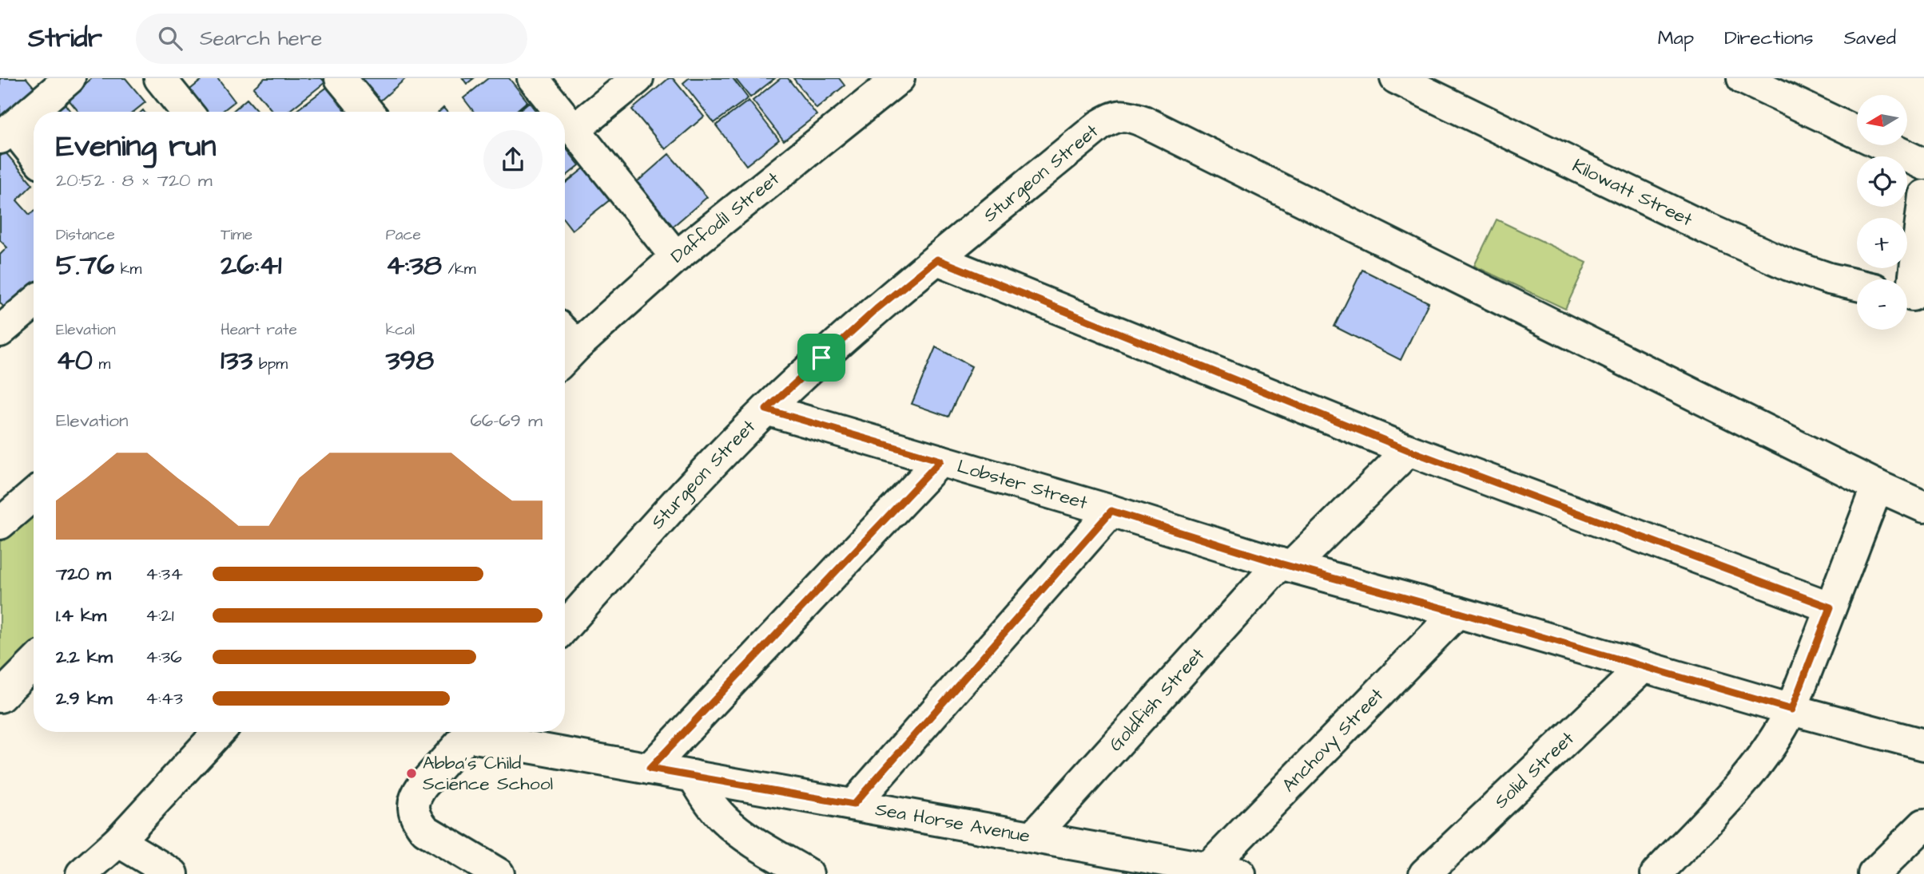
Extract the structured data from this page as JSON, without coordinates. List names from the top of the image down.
{
  "streets": {
    "street": [
      "Sturgeon Street",
      "Kilowatt Street",
      "Daffodil Street",
      "Lobster Street",
      "Goldfish Street",
      "Anchovy Street",
      "Solid Street",
      "Sea Horse Avenue"
    ]
  },
  "crossings": [
    ["Sturgeon Street", "Lobster Street"],
    ["Lobster Street", "Goldfish Street"],
    ["Lobster Street", "Anchovy Street"],
    ["Lobster Street", "Solid Street"],
    ["Goldfish Street", "Sea Horse Avenue"],
    ["Anchovy Street", "Sea Horse Avenue"]
  ],
  "places": ["Abba's Child Science School"],
  "north": "left",
  "page": {
    "header": "Stridr",
    "search": "Search here",
    "nav": ["Map", "Directions", "Saved"],
    "map_buttons": ["+", "−"],
    "heading": ["Evening run", "20:52 · 8 × 720 m"],
    "stats": [
      ["Distance", "5.76 km"],
      ["Time", "26:41"],
      ["Pace", "4:38 /km"],
      ["Elevation", "40 m"],
      ["Heart rate", "133 bpm"],
      ["kcal", "398"]
    ],
    "chart": ["Elevation", "66–69 m"],
    "list": [
      {
        "name": "720 m",
        "note": "4:34"
      },
      {
        "name": "1.4 km",
        "note": "4:21"
      },
      {
        "name": "2.2 km",
        "note": "4:36"
      },
      {
        "name": "2.9 km",
        "note": "4:43"
      }
    ]
  }
}
